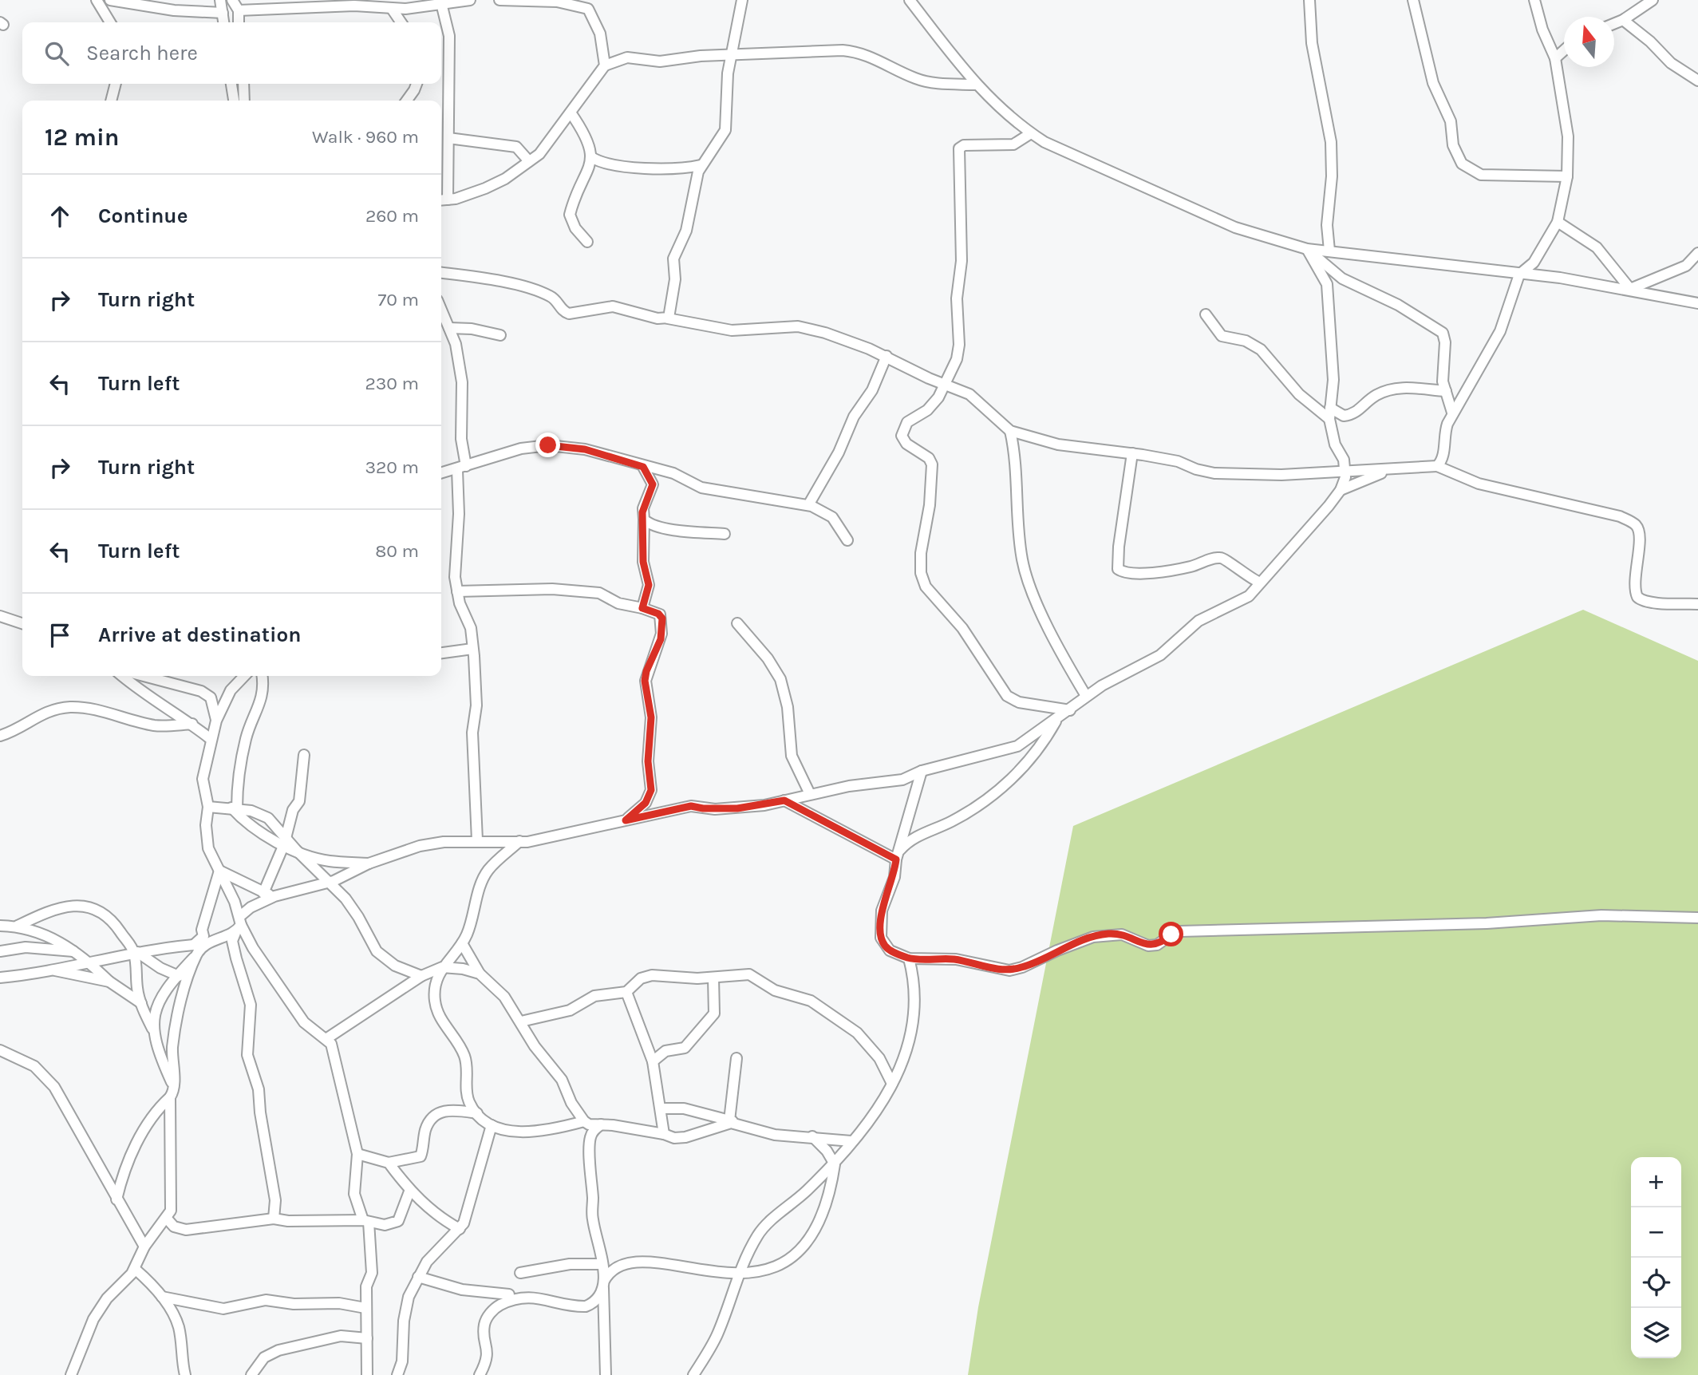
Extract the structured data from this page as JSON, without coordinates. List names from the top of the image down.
{
  "north": "top",
  "page": {
    "search": "Search here",
    "heading": ["12 min", "Walk · 960 m"],
    "list": [
      ["Continue", "260 m"],
      ["Turn right", "70 m"],
      ["Turn left", "230 m"],
      ["Turn right", "320 m"],
      ["Turn left", "80 m"],
      "Arrive at destination"
    ],
    "map_buttons": ["+", "−"]
  }
}
